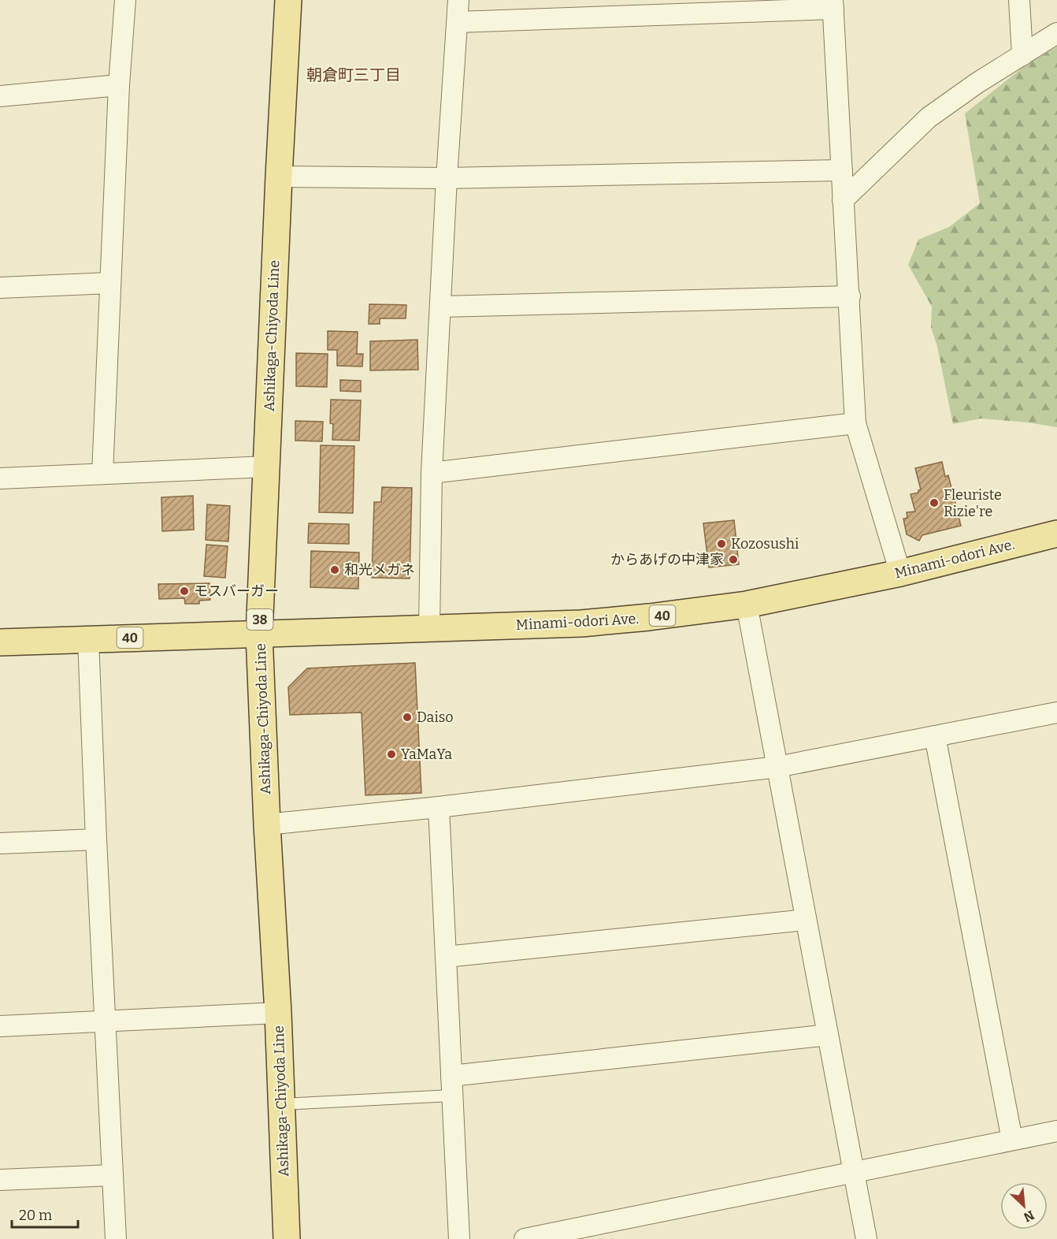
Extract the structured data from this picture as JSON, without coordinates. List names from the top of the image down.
{
  "streets": {
    "main road": [
      "Ashikaga-Chiyoda Line",
      "Minami-odori Ave.",
      "40",
      "38"
    ]
  },
  "crossings": [
    ["Ashikaga-Chiyoda Line", "Minami-odori Ave."],
    ["Ashikaga-Chiyoda Line", "40"],
    ["Minami-odori Ave.", "40"]
  ],
  "districts": ["朝倉町三丁目"],
  "places": [
    "Fleuriste Rizie're",
    "Kozosushi",
    "からあげの中津家",
    "和光メガネ",
    "モスバーガー",
    "Daiso",
    "YaMaYa"
  ],
  "scale_bar": "20 m",
  "north": "bottom right"
}
